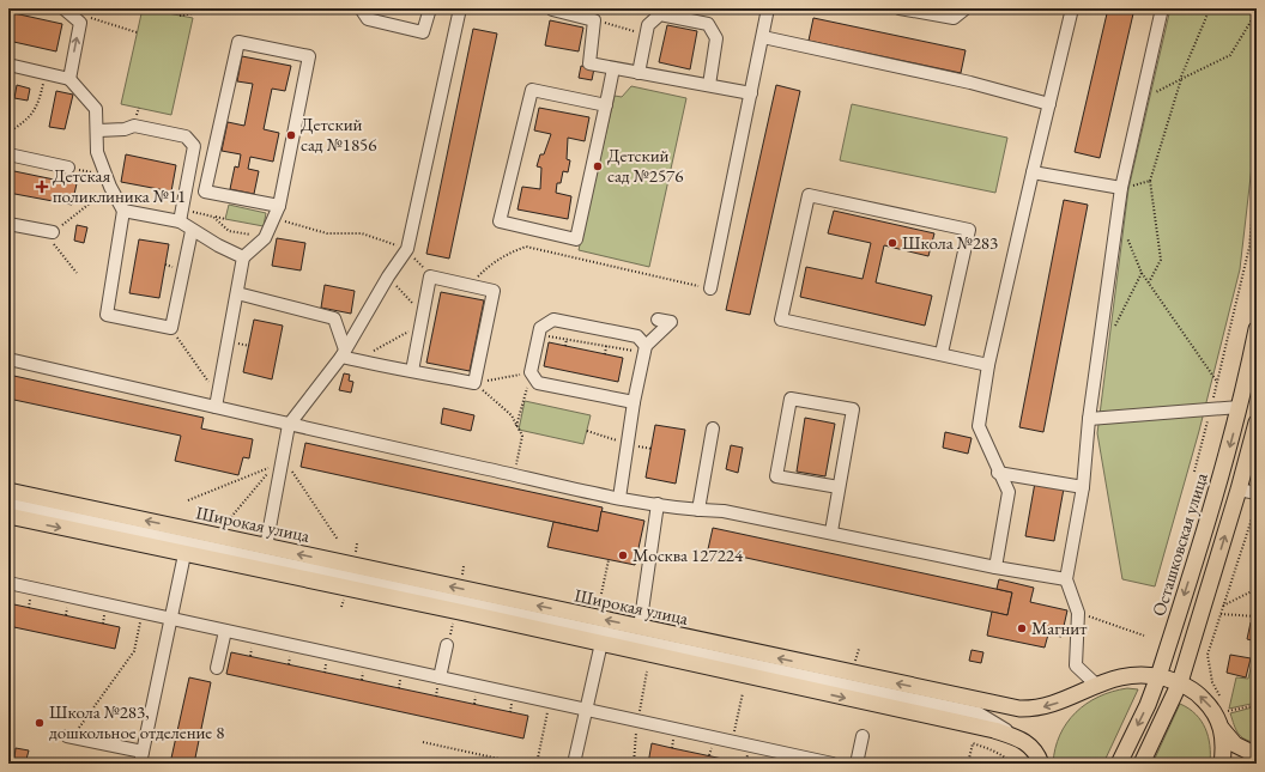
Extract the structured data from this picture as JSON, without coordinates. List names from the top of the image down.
{
  "streets": {
    "main road": ["Широкая улица", "Осташковская улица"]
  },
  "crossings": [
    ["Широкая улица", "Осташковская улица"]
  ],
  "places": {
    "other": [
      "Детский сад №1856",
      "Детский сад №2576",
      "Школа №283",
      "Москва 127224",
      "Магнит",
      "Школа №283, дошкольное отделение 8"
    ],
    "health": ["Детская поликлиника №11"]
  }
}
